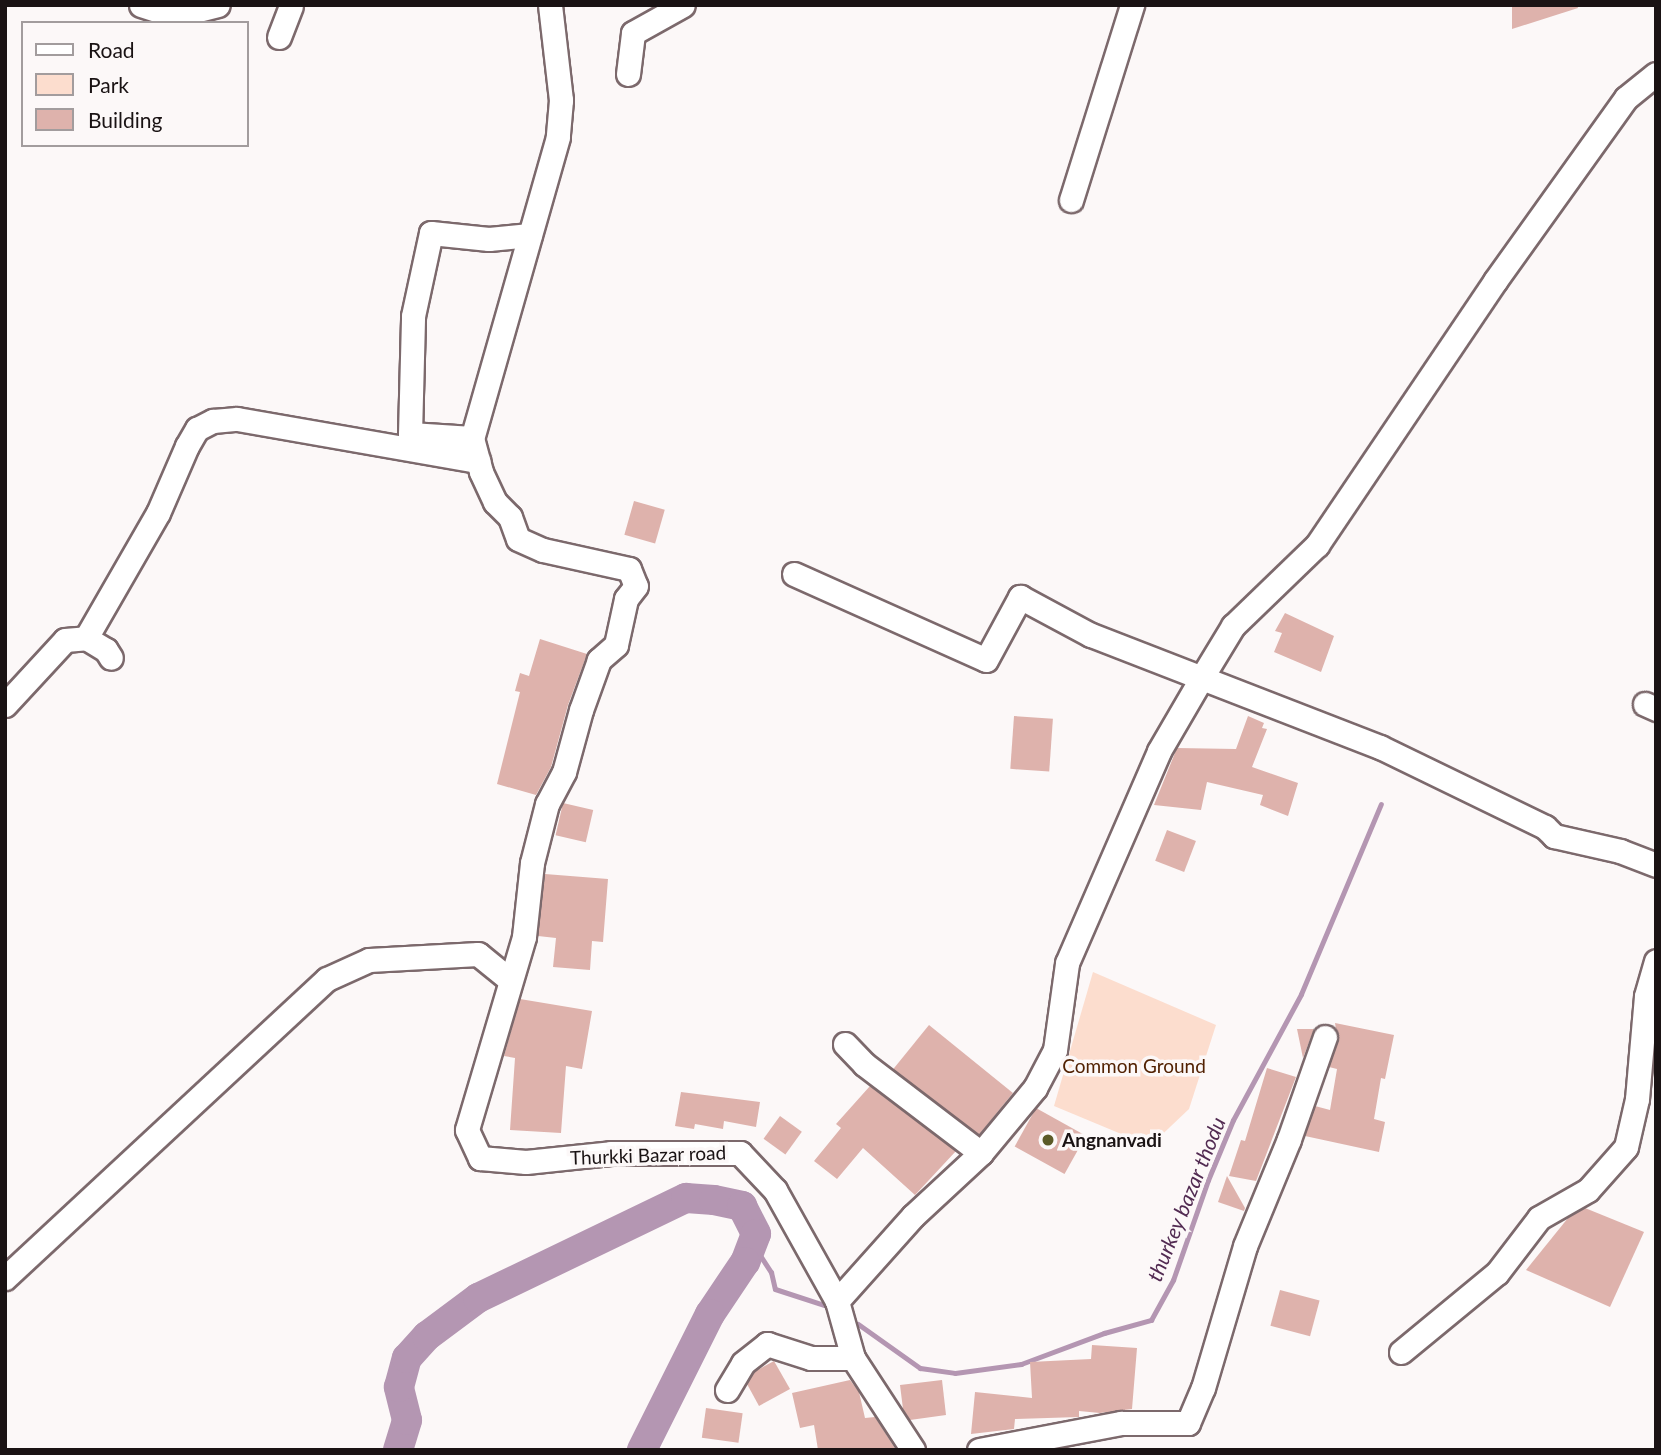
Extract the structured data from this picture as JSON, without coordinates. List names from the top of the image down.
{
  "streets": {
    "street": ["Thurkki Bazar road"]
  },
  "water": ["thurkey bazar thodu"],
  "parks": ["Common Ground"],
  "places": ["Angnanvadi"],
  "legend": ["Road", "Park", "Building"]
}
